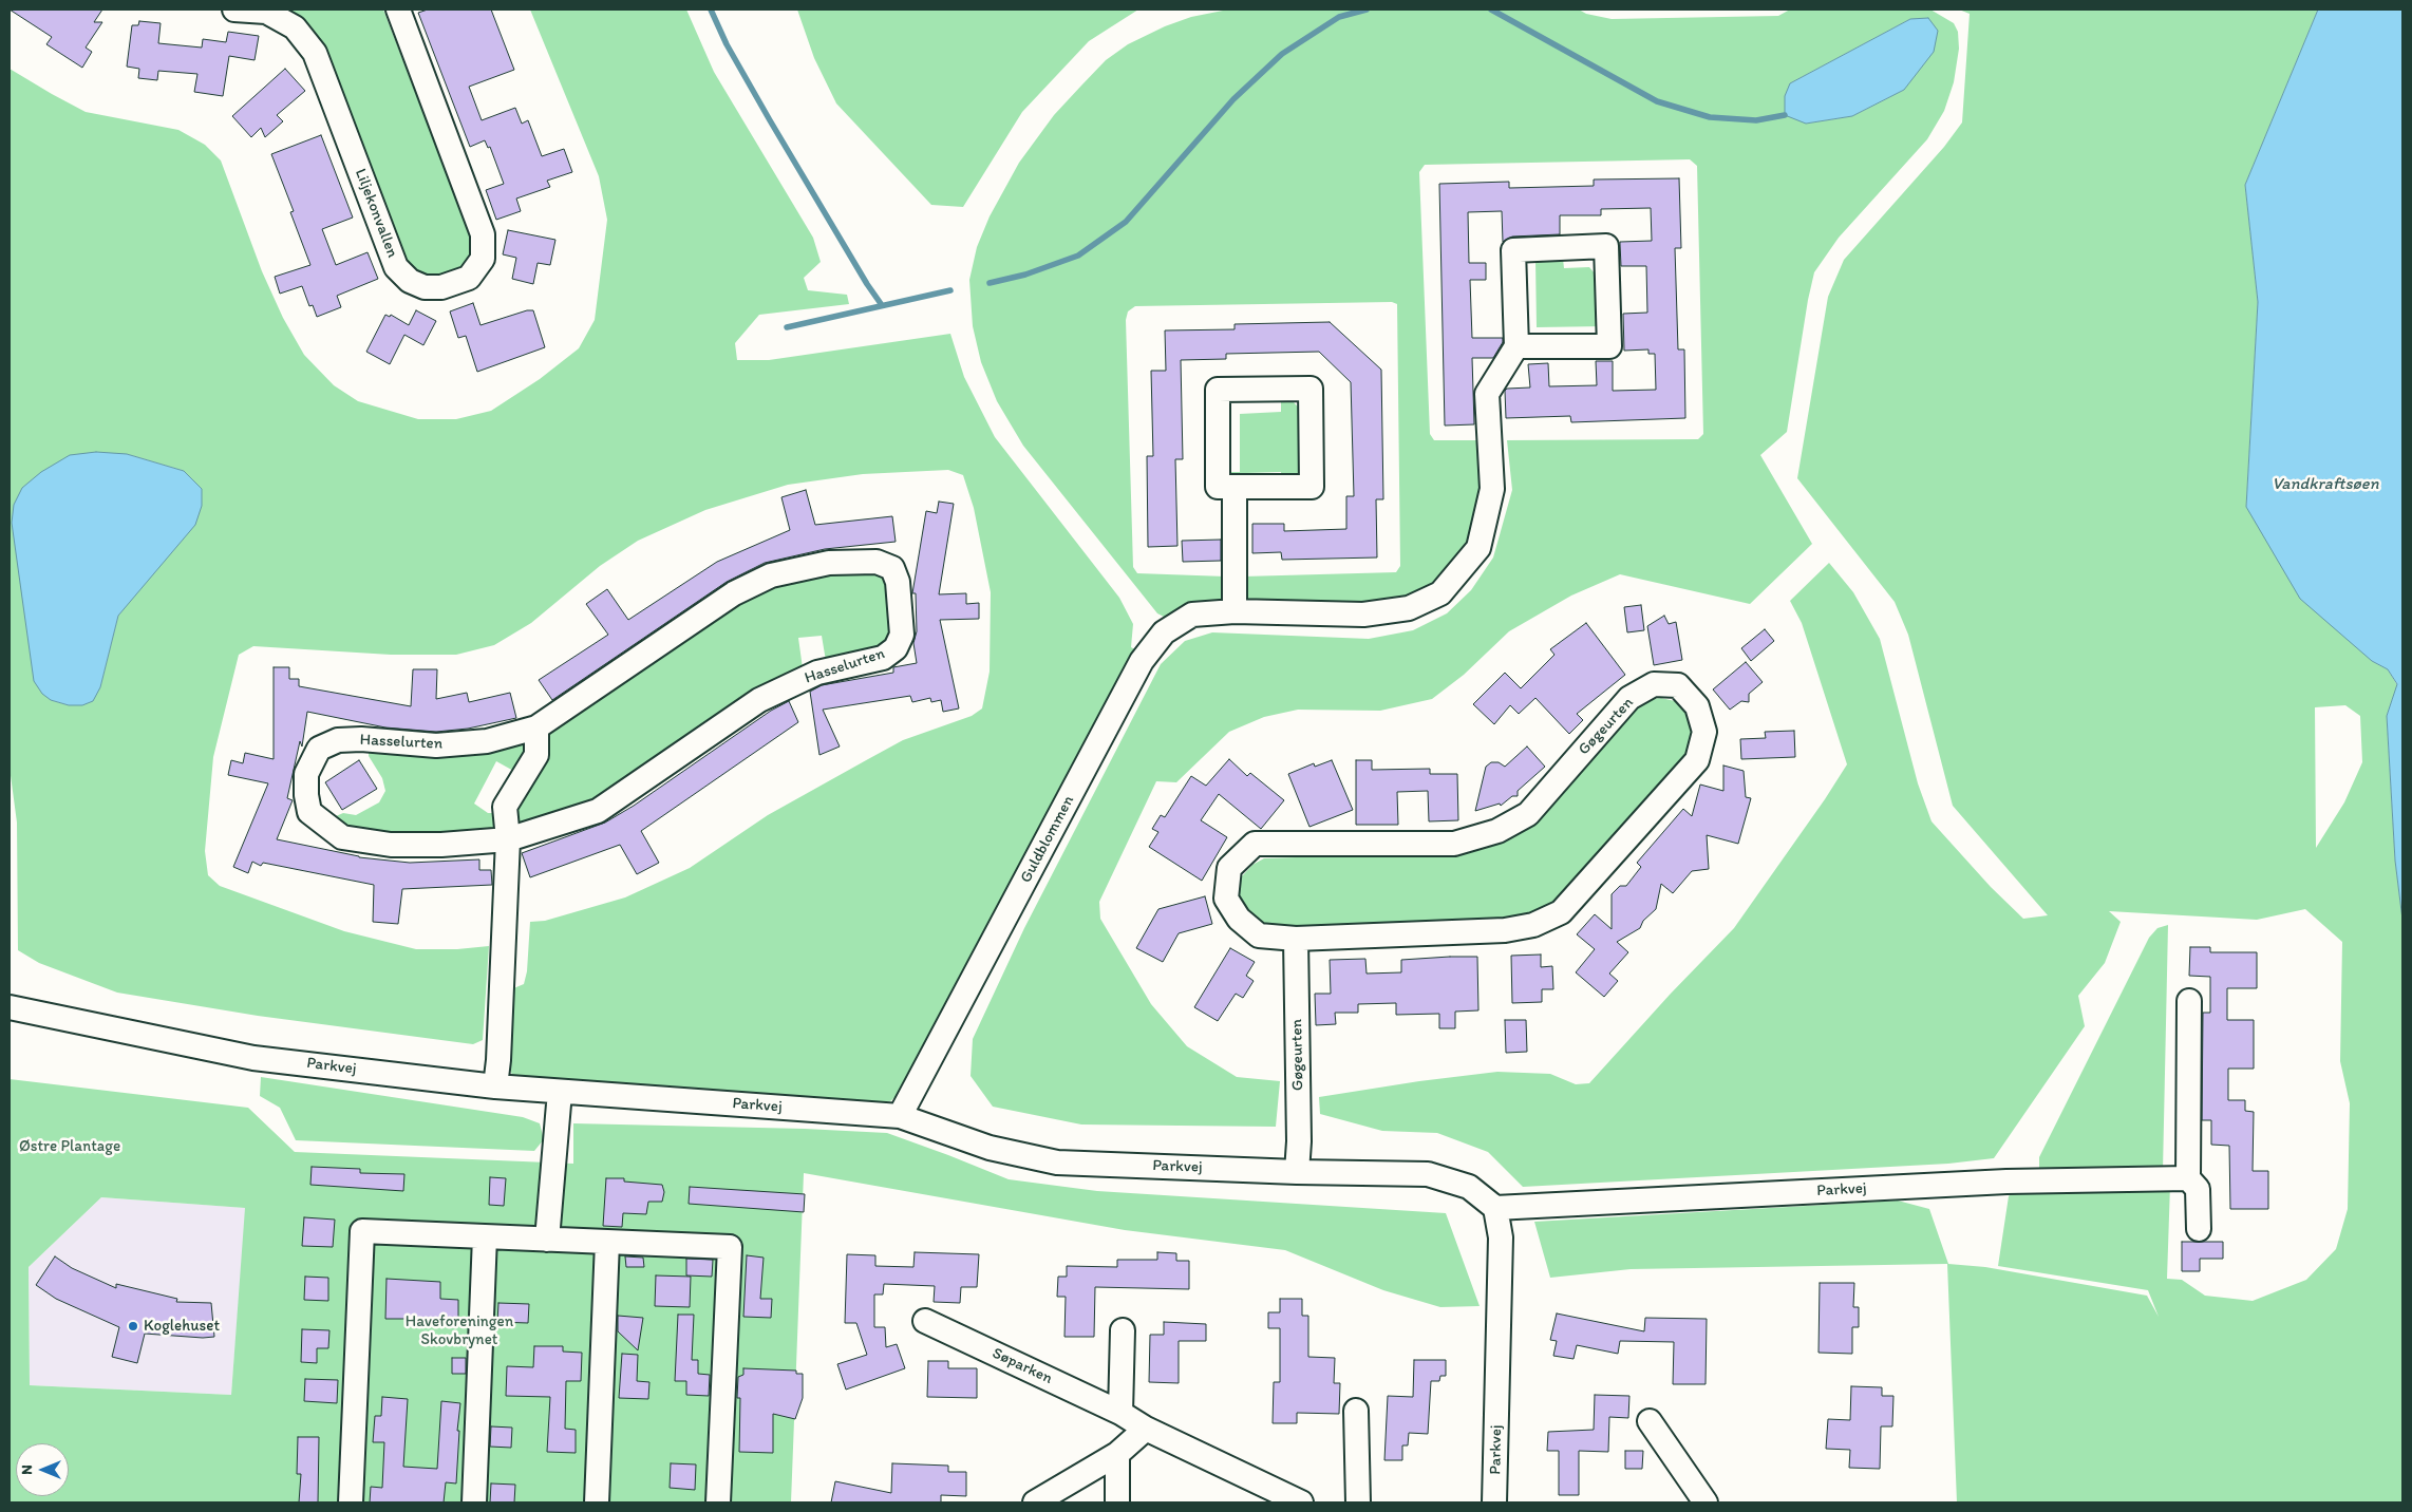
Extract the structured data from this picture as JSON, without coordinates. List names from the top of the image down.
{
  "streets": {
    "street": [
      "Liljekonvallen",
      "Hasselurten",
      "Gøgeurten",
      "Guldblommen",
      "Parkvej",
      "Søparken"
    ]
  },
  "crossings": [
    ["Gøgeurten", "Parkvej"],
    ["Guldblommen", "Parkvej"]
  ],
  "water": ["Vandkraftsøen"],
  "parks": ["Østre Plantage", "Haveforeningen Skovbrynet"],
  "places": ["Koglehuset"],
  "north": "left"
}
